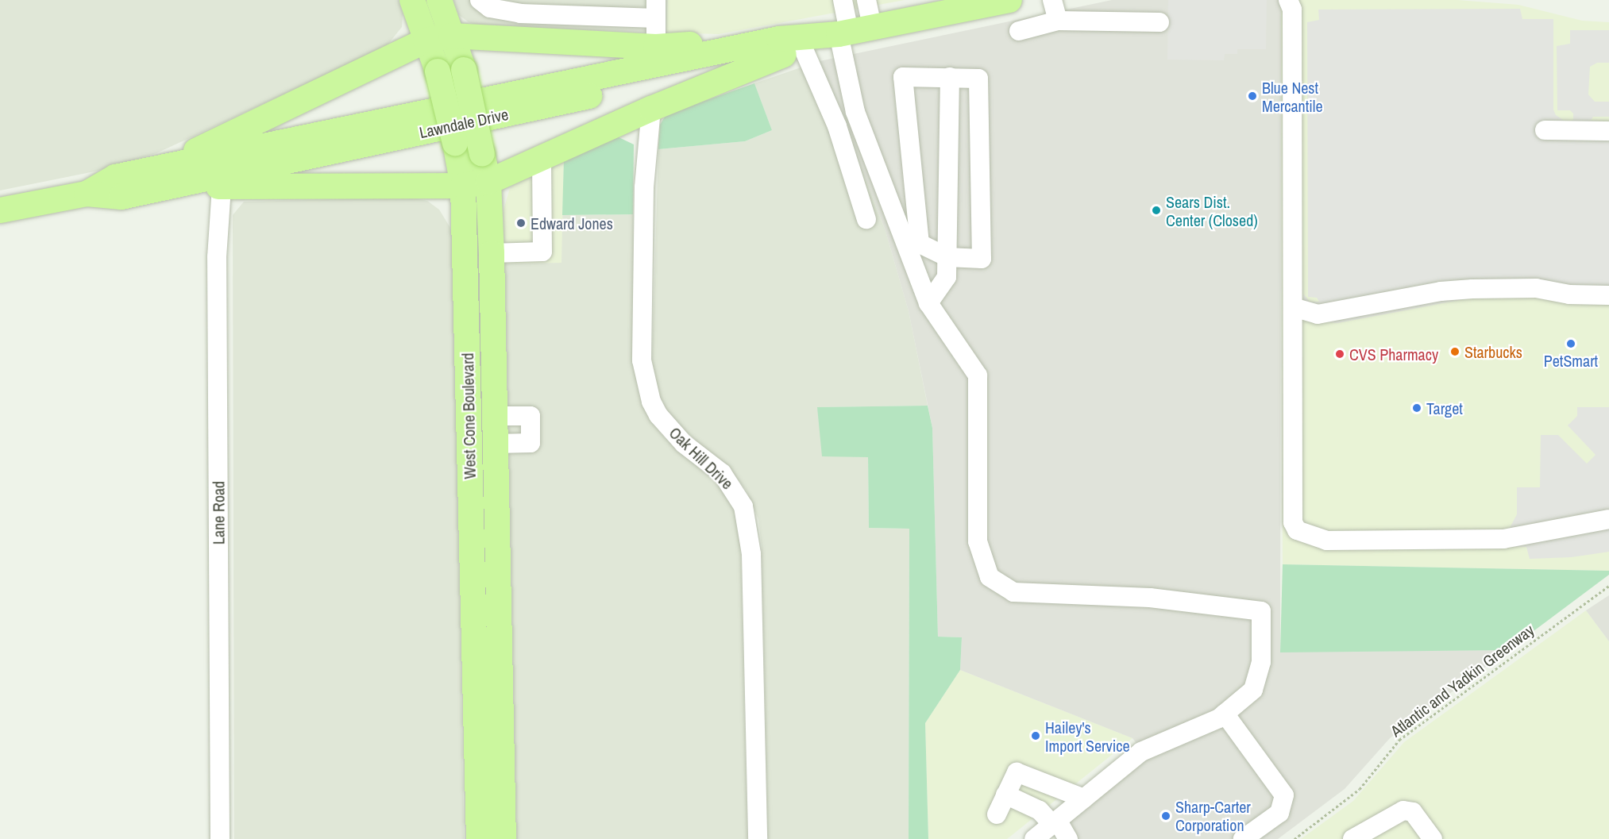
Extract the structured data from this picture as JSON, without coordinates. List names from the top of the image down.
{
  "streets": {
    "main road": ["Lawndale Drive", "West Cone Boulevard"],
    "street": ["Oak Hill Drive", "Lane Road"],
    "path": ["Atlantic and Yadkin Greenway"]
  },
  "places": [
    "Blue Nest Mercantile",
    "Sears Dist. Center (Closed)",
    "Edward Jones",
    "PetSmart",
    "Starbucks",
    "CVS Pharmacy",
    "Target",
    "Hailey's Import Service",
    "Sharp-Carter Corporation"
  ]
}
